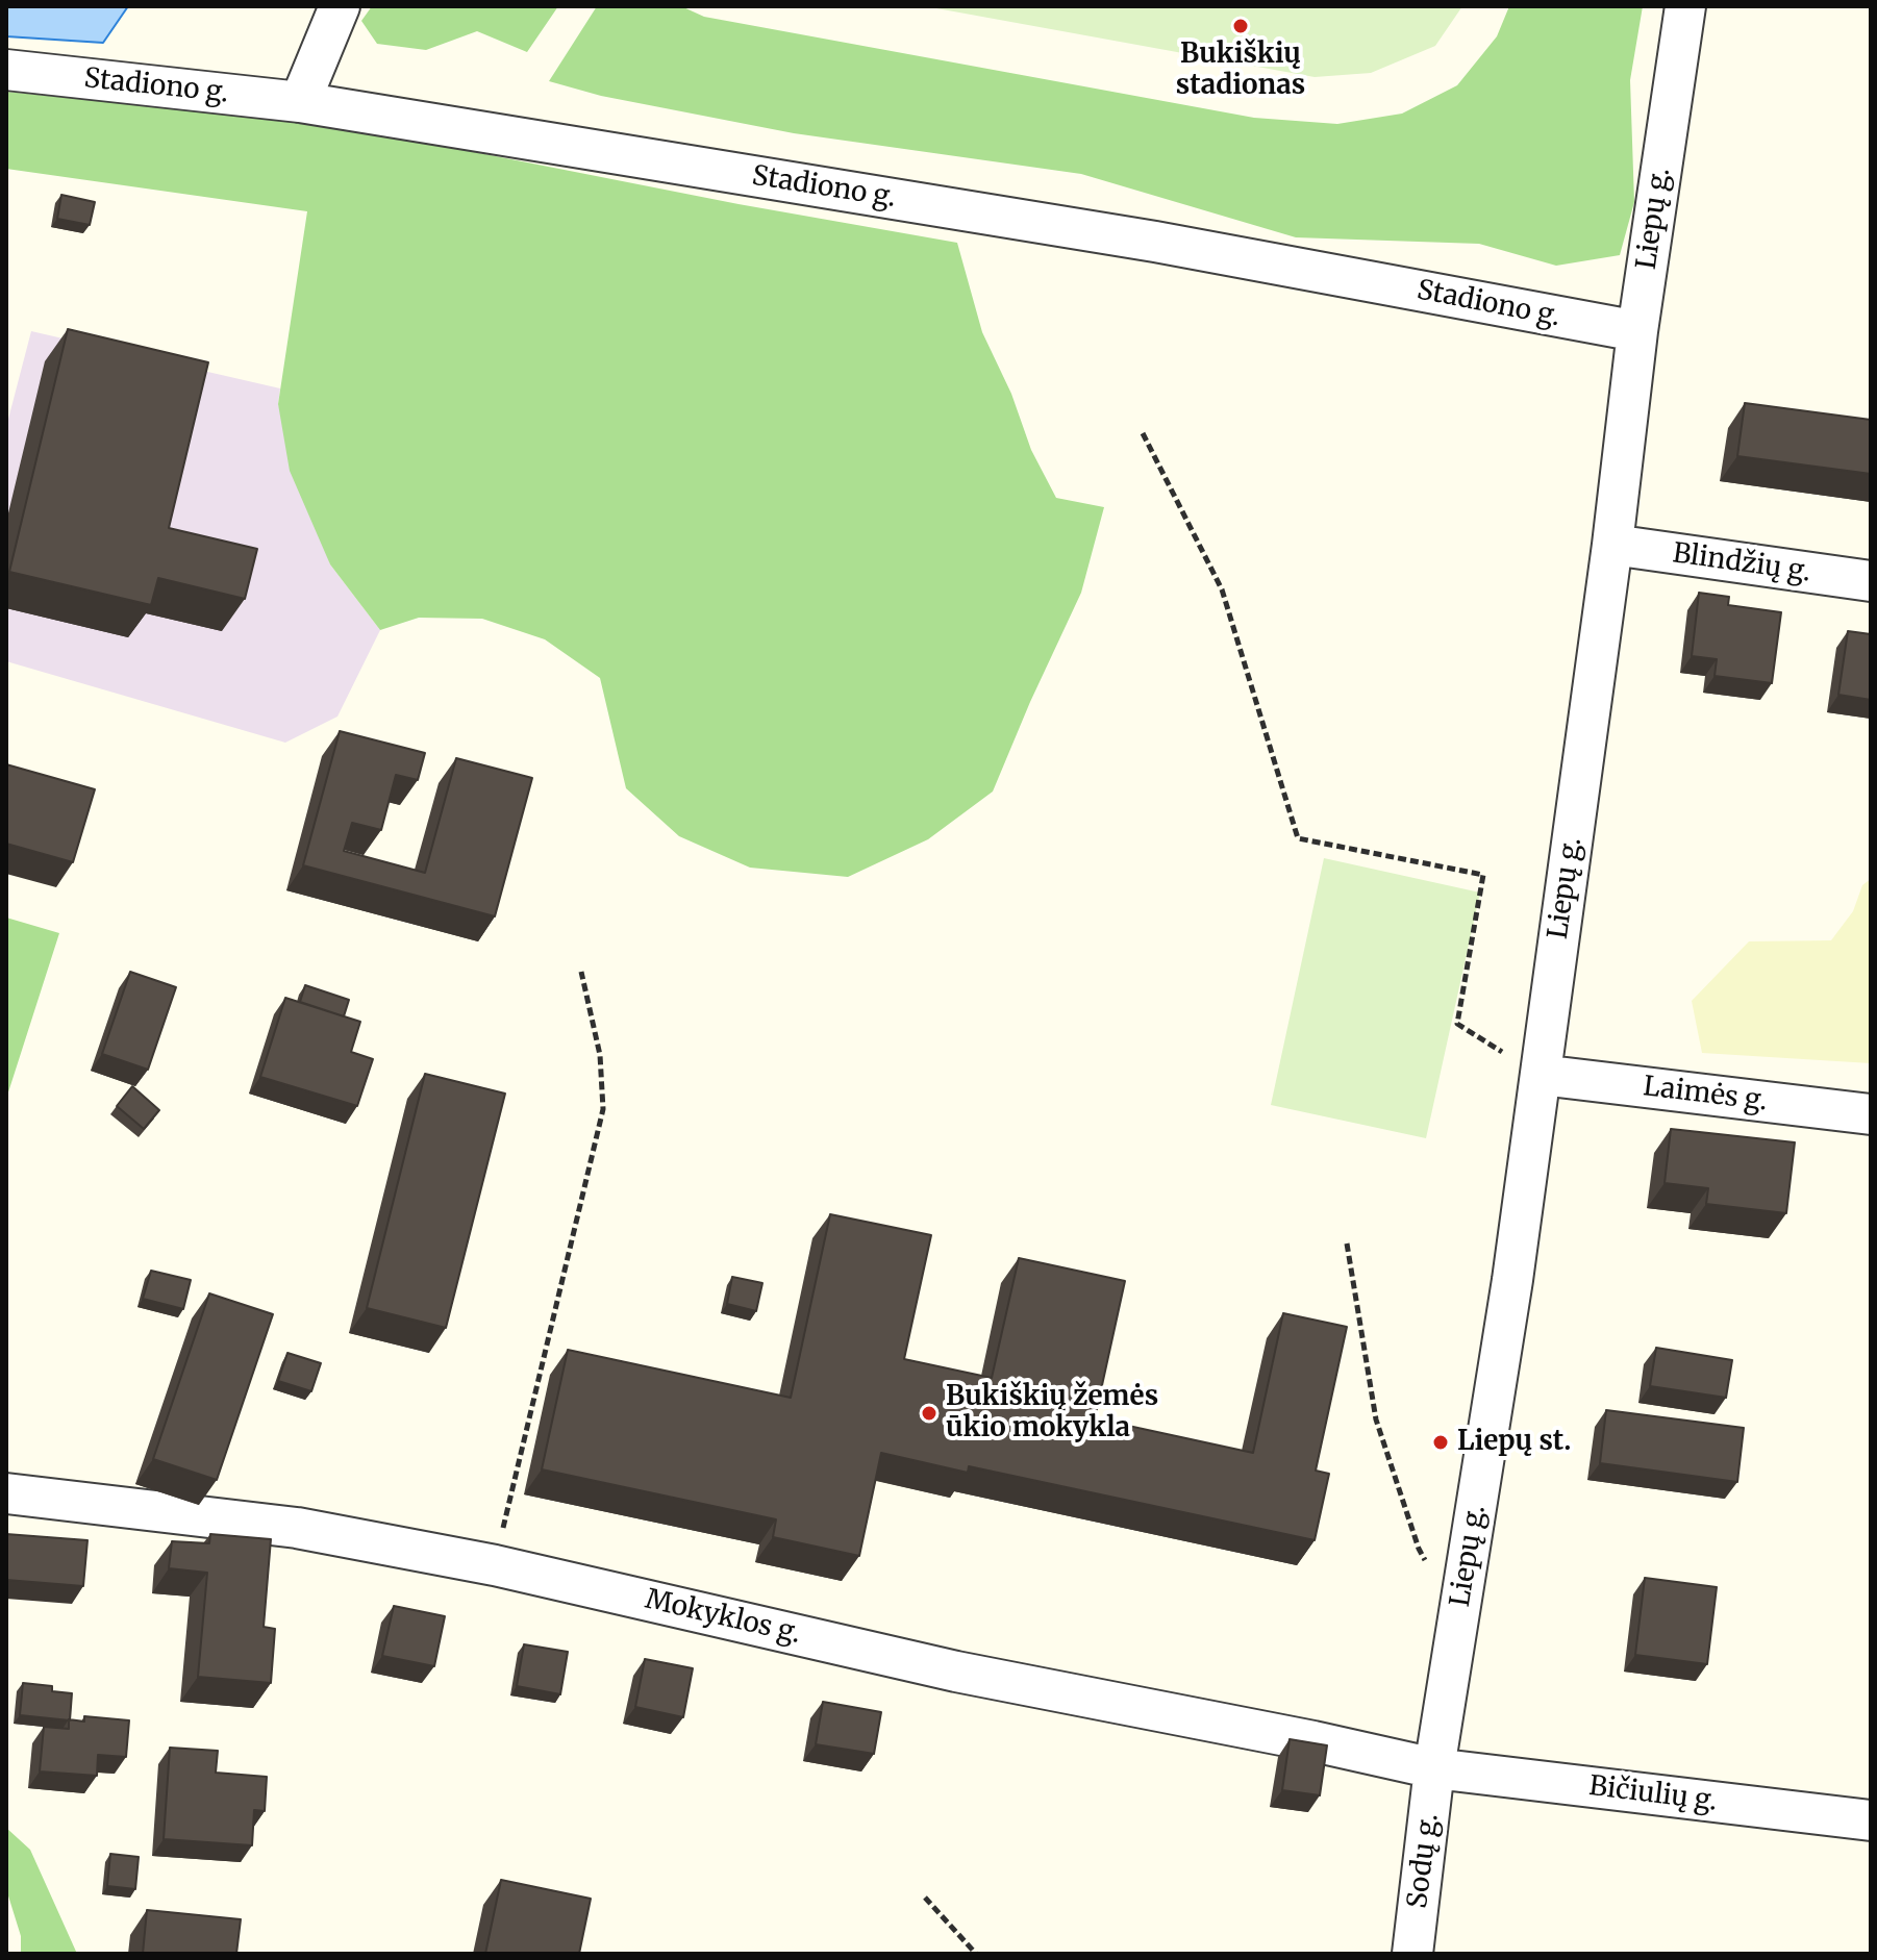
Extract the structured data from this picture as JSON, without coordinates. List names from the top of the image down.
{
  "streets": {
    "street": [
      "Stadiono g.",
      "Liepų g.",
      "Blindžių g.",
      "Laimės g.",
      "Mokyklos g.",
      "Bičiulių g.",
      "Sodų g."
    ]
  },
  "crossings": [
    ["Stadiono g.", "Liepų g."],
    ["Liepų g.", "Blindžių g."],
    ["Liepų g.", "Laimės g."],
    ["Liepų g.", "Mokyklos g."],
    ["Liepų g.", "Bičiulių g."],
    ["Liepų g.", "Sodų g."],
    ["Mokyklos g.", "Bičiulių g."],
    ["Mokyklos g.", "Sodų g."],
    ["Bičiulių g.", "Sodų g."]
  ],
  "places": ["Bukiškių stadionas", "Bukiškių žemės ūkio mokykla", "Liepų st."]
}
